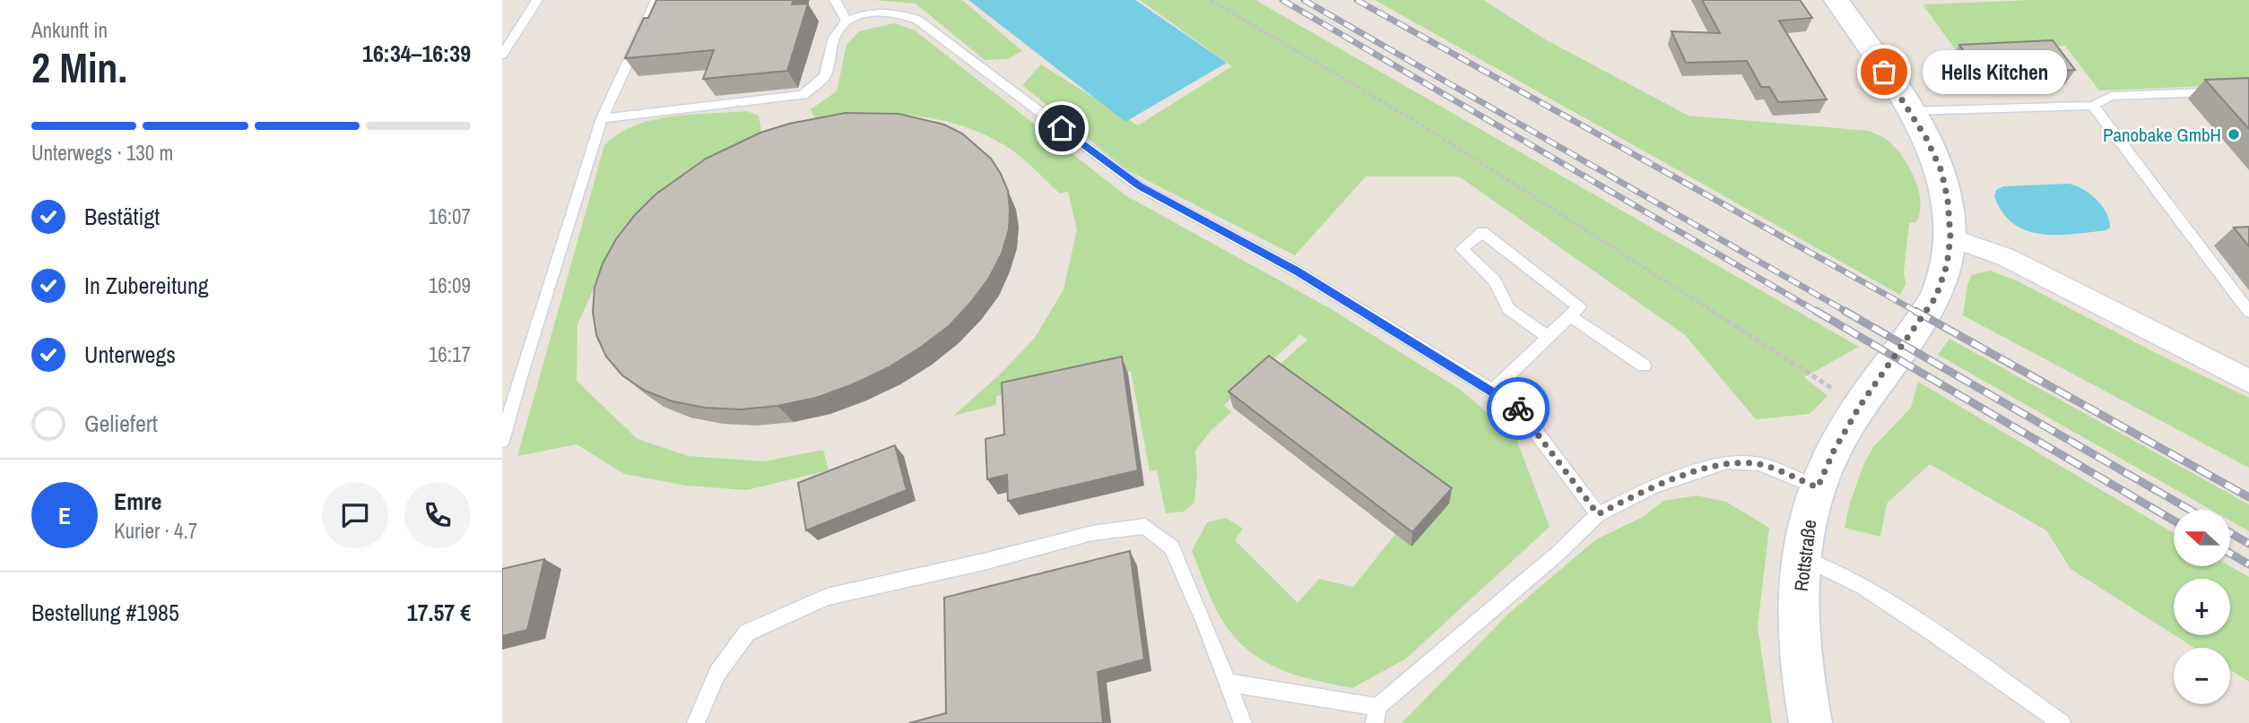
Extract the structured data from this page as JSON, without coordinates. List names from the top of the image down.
{
  "streets": {
    "street": ["Rottstraße"]
  },
  "places": ["Hells Kitchen", "Panobake GmbH"],
  "north": "left",
  "page": {
    "heading": ["2 Min.", "Ankunft in", "16:34–16:39"],
    "panel": [
      "Emre",
      "Kurier · 4.7",
      "Bestellung #1985",
      "17.57 €"
    ],
    "bubble": "Hells Kitchen",
    "bar": "Unterwegs · 130 m",
    "list": [
      ["Bestätigt", "16:07"],
      ["In Zubereitung", "16:09"],
      ["Unterwegs", "16:17"],
      "Geliefert"
    ],
    "round": "E",
    "map_buttons": ["+", "−"]
  }
}
